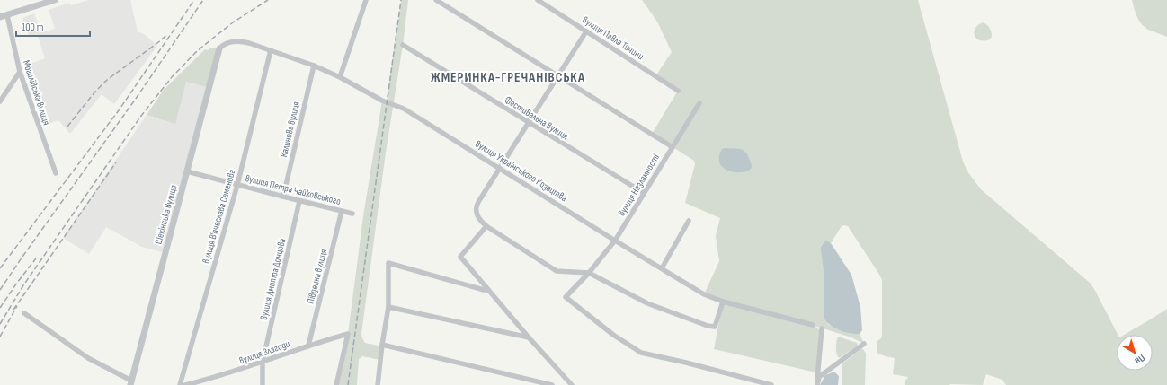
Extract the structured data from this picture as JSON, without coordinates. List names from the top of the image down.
{
  "streets": {
    "street": [
      "вулиця Павла Тичини",
      "Могилівська вулиця",
      "Фестивальна вулиця",
      "Калинова вулиця",
      "вулиця Українського Козацтва",
      "вулиця Незламності",
      "вулиця Петра Чайковського",
      "Шекінська вулиця",
      "вулиця В'ячеслава Семенова",
      "Південна вулиця",
      "вулиця Дмитра Донцова",
      "вулиця Злагоди"
    ]
  },
  "crossings": [
    ["Фестивальна вулиця", "вулиця Незламності"],
    ["Калинова вулиця", "вулиця Українського Козацтва"],
    ["Калинова вулиця", "вулиця Петра Чайковського"],
    ["вулиця Українського Козацтва", "вулиця Незламності"],
    ["вулиця Українського Козацтва", "Шекінська вулиця"],
    ["вулиця Українського Козацтва", "вулиця В'ячеслава Семенова"],
    ["вулиця Петра Чайковського", "Шекінська вулиця"],
    ["вулиця Петра Чайковського", "вулиця В'ячеслава Семенова"],
    ["вулиця Петра Чайковського", "Південна вулиця"],
    ["вулиця Петра Чайковського", "вулиця Дмитра Донцова"],
    ["Південна вулиця", "вулиця Злагоди"],
    ["вулиця Дмитра Донцова", "вулиця Злагоди"]
  ],
  "districts": ["ЖМЕРИНКА-ГРЕЧАНІВСЬКА"],
  "scale_bar": "100 m",
  "north": "bottom right"
}
